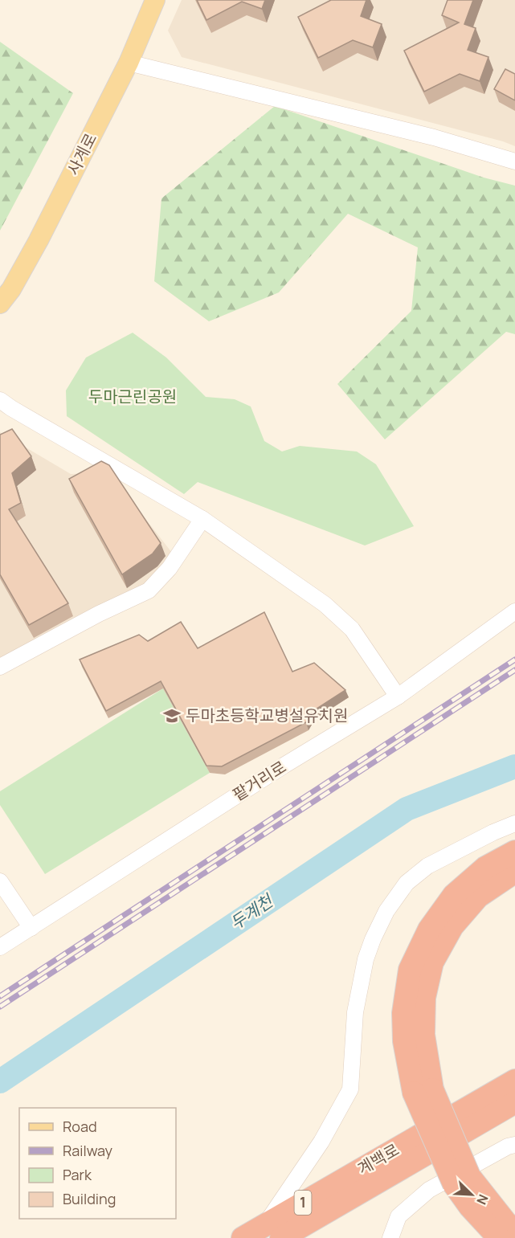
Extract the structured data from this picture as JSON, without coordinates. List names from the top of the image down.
{
  "streets": {
    "highway": ["계백로", "1"],
    "main road": ["사계로"],
    "street": ["팥거리로"]
  },
  "water": ["두계천"],
  "parks": ["두마근린공원"],
  "places": {
    "school or university": ["두마초등학교병설유치원"]
  },
  "legend": [
    "Road",
    "Railway",
    "Park",
    "Building"
  ],
  "north": "bottom right"
}
